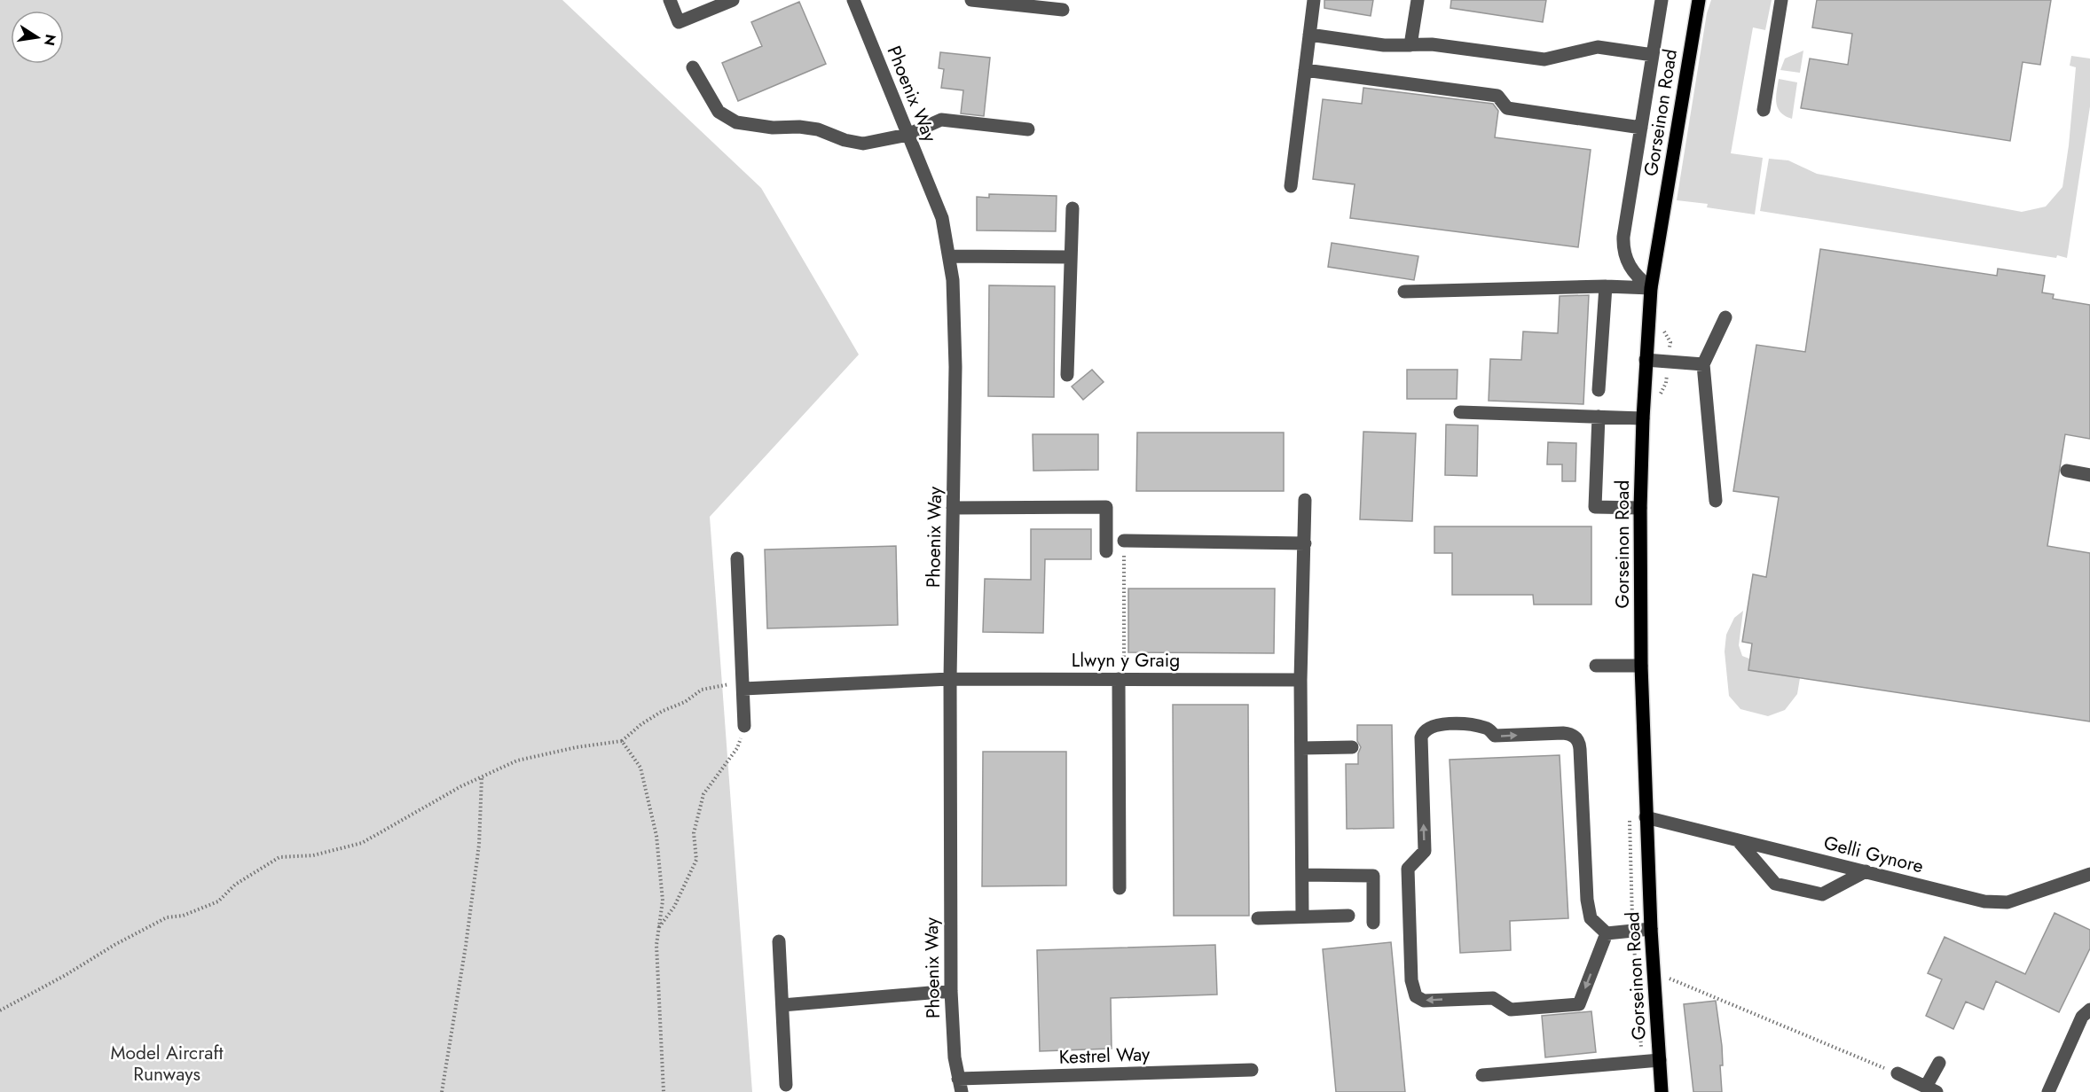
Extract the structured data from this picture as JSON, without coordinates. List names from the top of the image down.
{
  "streets": {
    "main road": ["Gorseinon Road"],
    "street": [
      "Phoenix Way",
      "Llwyn y Graig",
      "Gelli Gynore",
      "Kestrel Way"
    ]
  },
  "crossings": [
    ["Phoenix Way", "Llwyn y Graig"],
    ["Phoenix Way", "Kestrel Way"],
    ["Gorseinon Road", "Gelli Gynore"]
  ],
  "parks": ["Model Aircraft Runways"],
  "north": "right"
}
